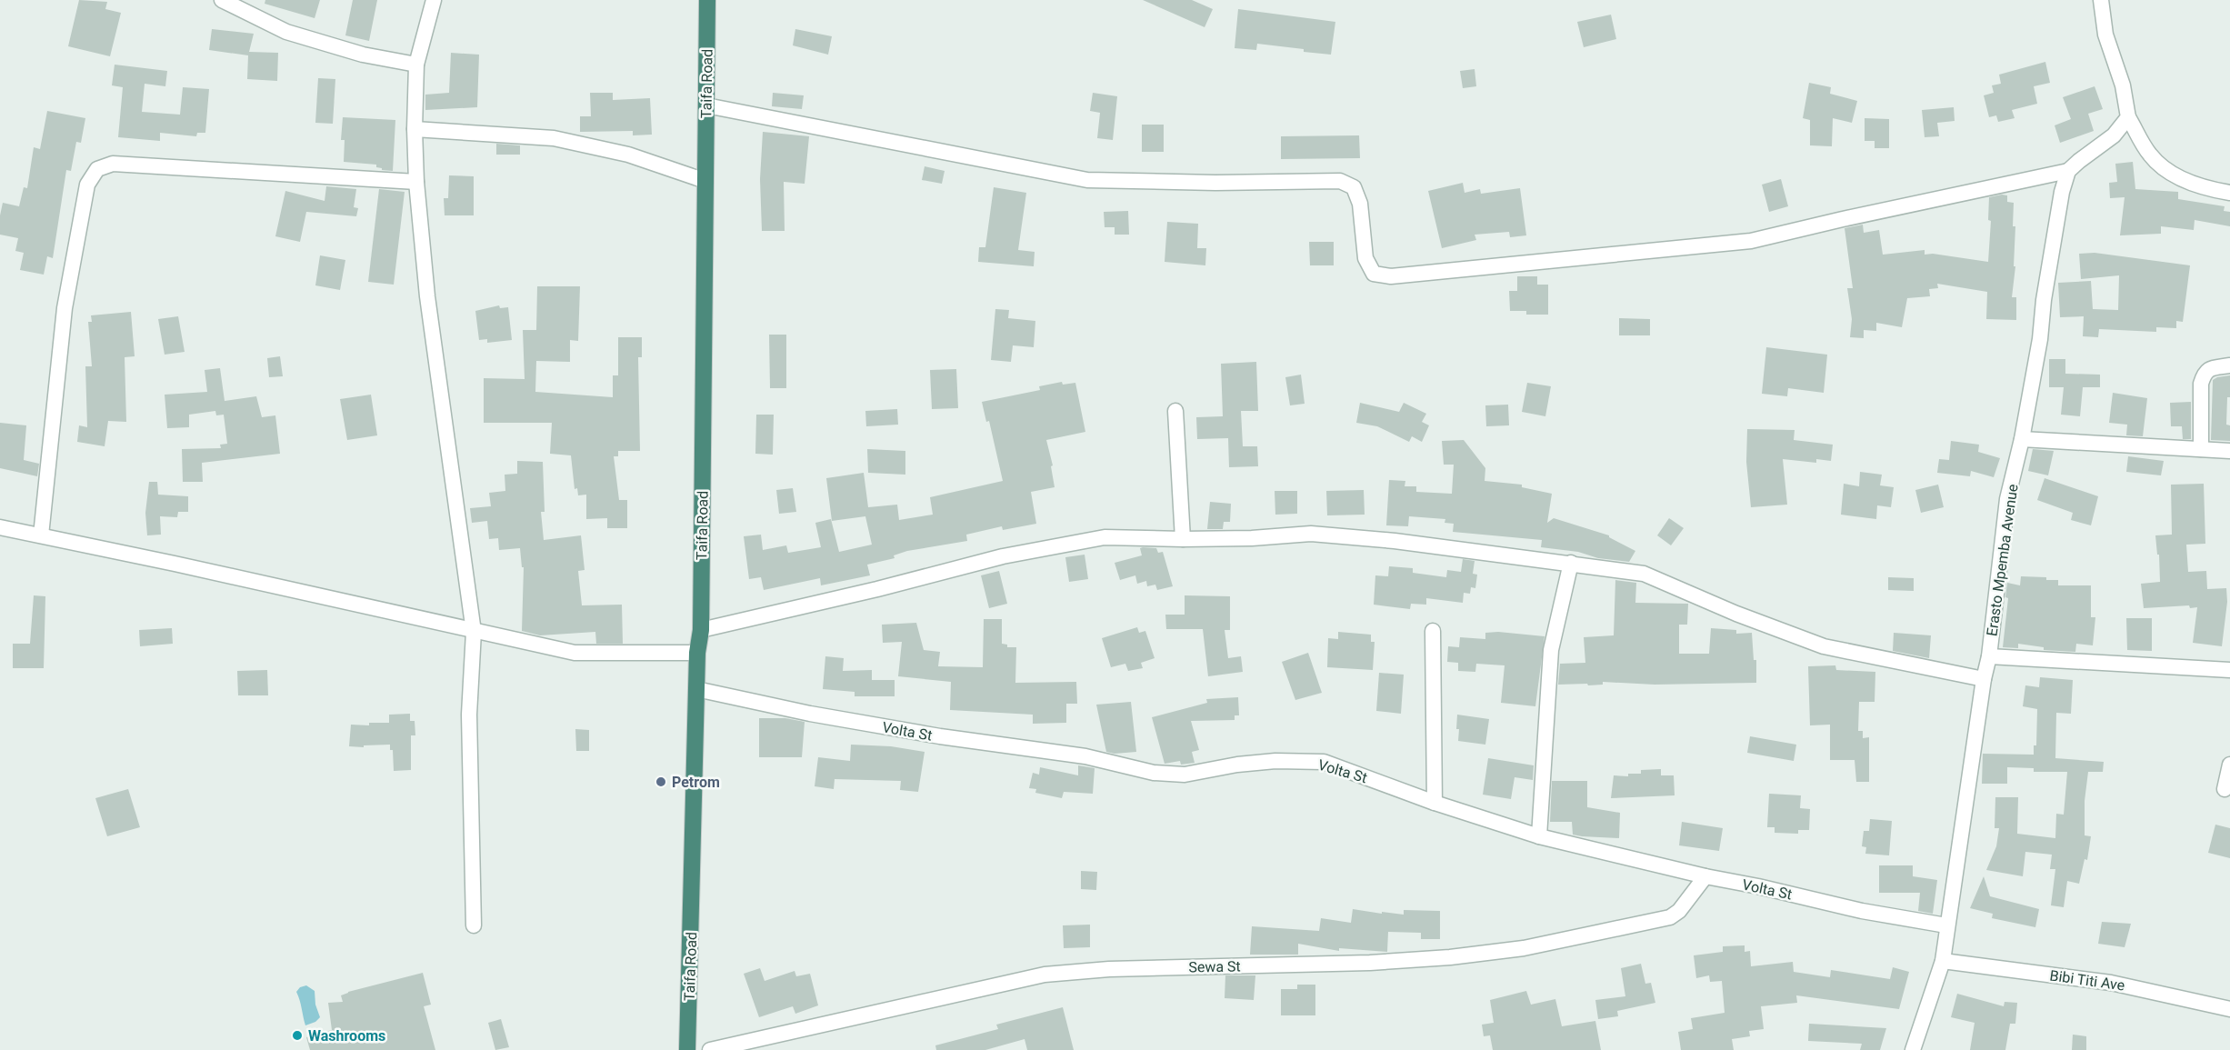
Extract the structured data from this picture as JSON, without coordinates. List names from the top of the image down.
{
  "streets": {
    "highway": ["Taifa Road"],
    "street": [
      "Erasto Mpemba Avenue",
      "Volta St",
      "Sewa St",
      "Bibi Titi Ave"
    ]
  },
  "crossings": [
    ["Taifa Road", "Volta St"],
    ["Erasto Mpemba Avenue", "Volta St"],
    ["Erasto Mpemba Avenue", "Bibi Titi Ave"],
    ["Volta St", "Sewa St"]
  ],
  "places": ["Petrom", "Washrooms"]
}
